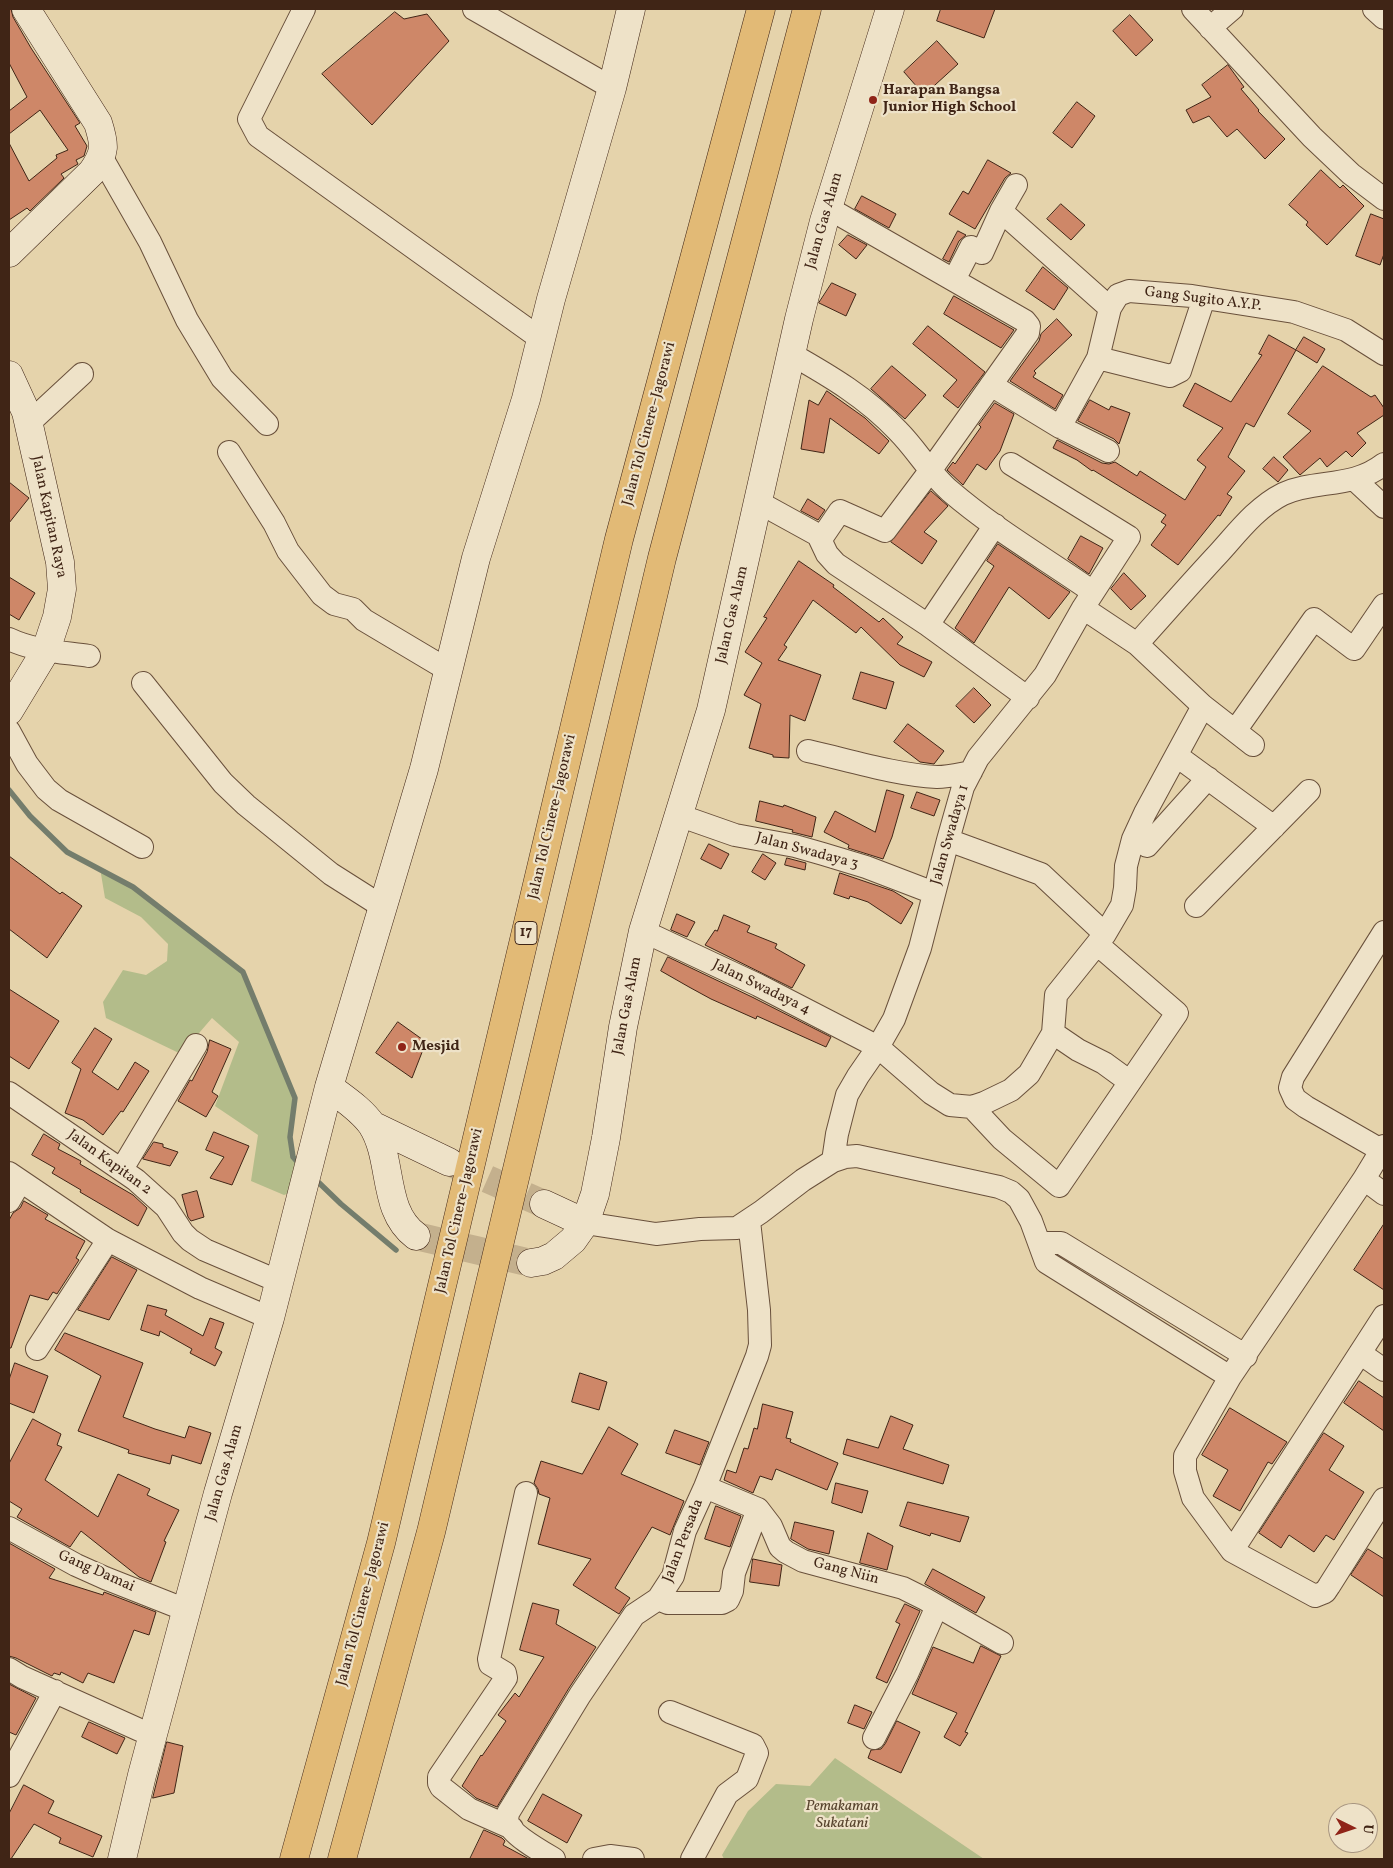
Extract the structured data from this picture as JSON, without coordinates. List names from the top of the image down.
{
  "streets": {
    "highway": ["Jalan Tol Cinere–Jagorawi", "17"],
    "main road": ["Jalan Gas Alam", "Jalan Kapitan Raya"],
    "street": [
      "Gang Sugito A.Y.P.",
      "Jalan Swadaya 1",
      "Jalan Swadaya 3",
      "Jalan Swadaya 4",
      "Jalan Kapitan 2",
      "Jalan Persada",
      "Gang Damai",
      "Gang Niin"
    ]
  },
  "crossings": [
    ["Jalan Gas Alam", "Jalan Swadaya 3"],
    ["Jalan Gas Alam", "Jalan Swadaya 4"],
    ["Jalan Gas Alam", "Jalan Kapitan 2"],
    ["Jalan Gas Alam", "Gang Damai"],
    ["Jalan Swadaya 1", "Jalan Swadaya 3"],
    ["Jalan Swadaya 1", "Jalan Swadaya 4"]
  ],
  "parks": ["Pemakaman Sukatani"],
  "places": ["Harapan Bangsa Junior High School", "Mesjid"],
  "north": "right"
}
